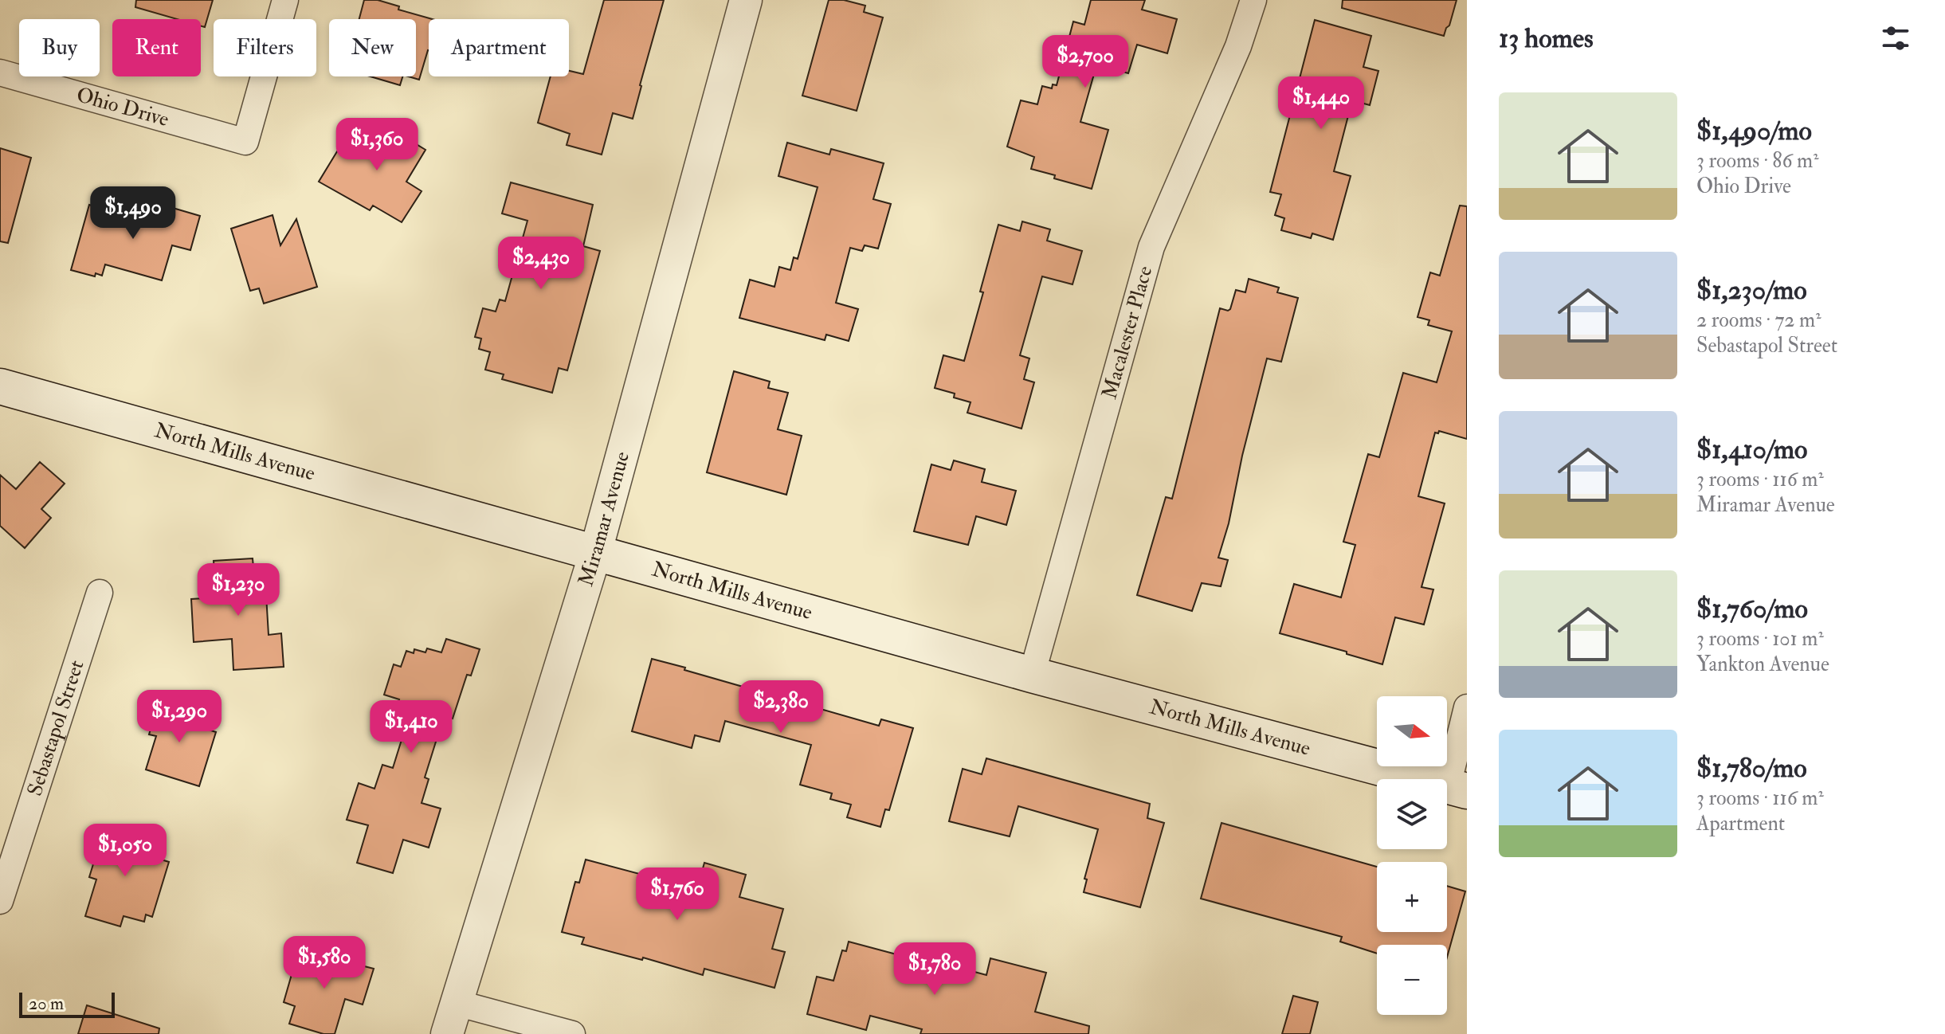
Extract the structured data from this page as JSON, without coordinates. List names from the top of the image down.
{
  "streets": {
    "main road": ["North Mills Avenue"],
    "street": [
      "Ohio Drive",
      "Macalester Place",
      "Miramar Avenue",
      "Sebastapol Street"
    ]
  },
  "crossings": [
    ["Macalester Place", "North Mills Avenue"],
    ["North Mills Avenue", "Miramar Avenue"]
  ],
  "scale_bar": "20 m",
  "north": "right",
  "page": {
    "heading": "13 homes",
    "chip": [
      "Buy",
      "Rent",
      "Filters",
      "New",
      "Apartment"
    ],
    "price": [
      "$2,700",
      "$1,440",
      "$1,360",
      "$1,490",
      "$2,430",
      "$1,230",
      "$2,380",
      "$1,290",
      "$1,410",
      "$1,050",
      "$1,760",
      "$1,580",
      "$1,780"
    ],
    "list": [
      {
        "name": "$1,490/mo",
        "note": "3 rooms · 86 m² · Ohio Drive"
      },
      {
        "name": "$1,230/mo",
        "note": "2 rooms · 72 m² · Sebastapol Street"
      },
      {
        "name": "$1,410/mo",
        "note": "3 rooms · 116 m² · Miramar Avenue"
      },
      {
        "name": "$1,760/mo",
        "note": "3 rooms · 101 m² · Yankton Avenue"
      },
      {
        "name": "$1,780/mo",
        "note": "3 rooms · 116 m² · Apartment"
      }
    ],
    "map_buttons": ["+", "−"],
    "scale": "20 m"
  }
}
